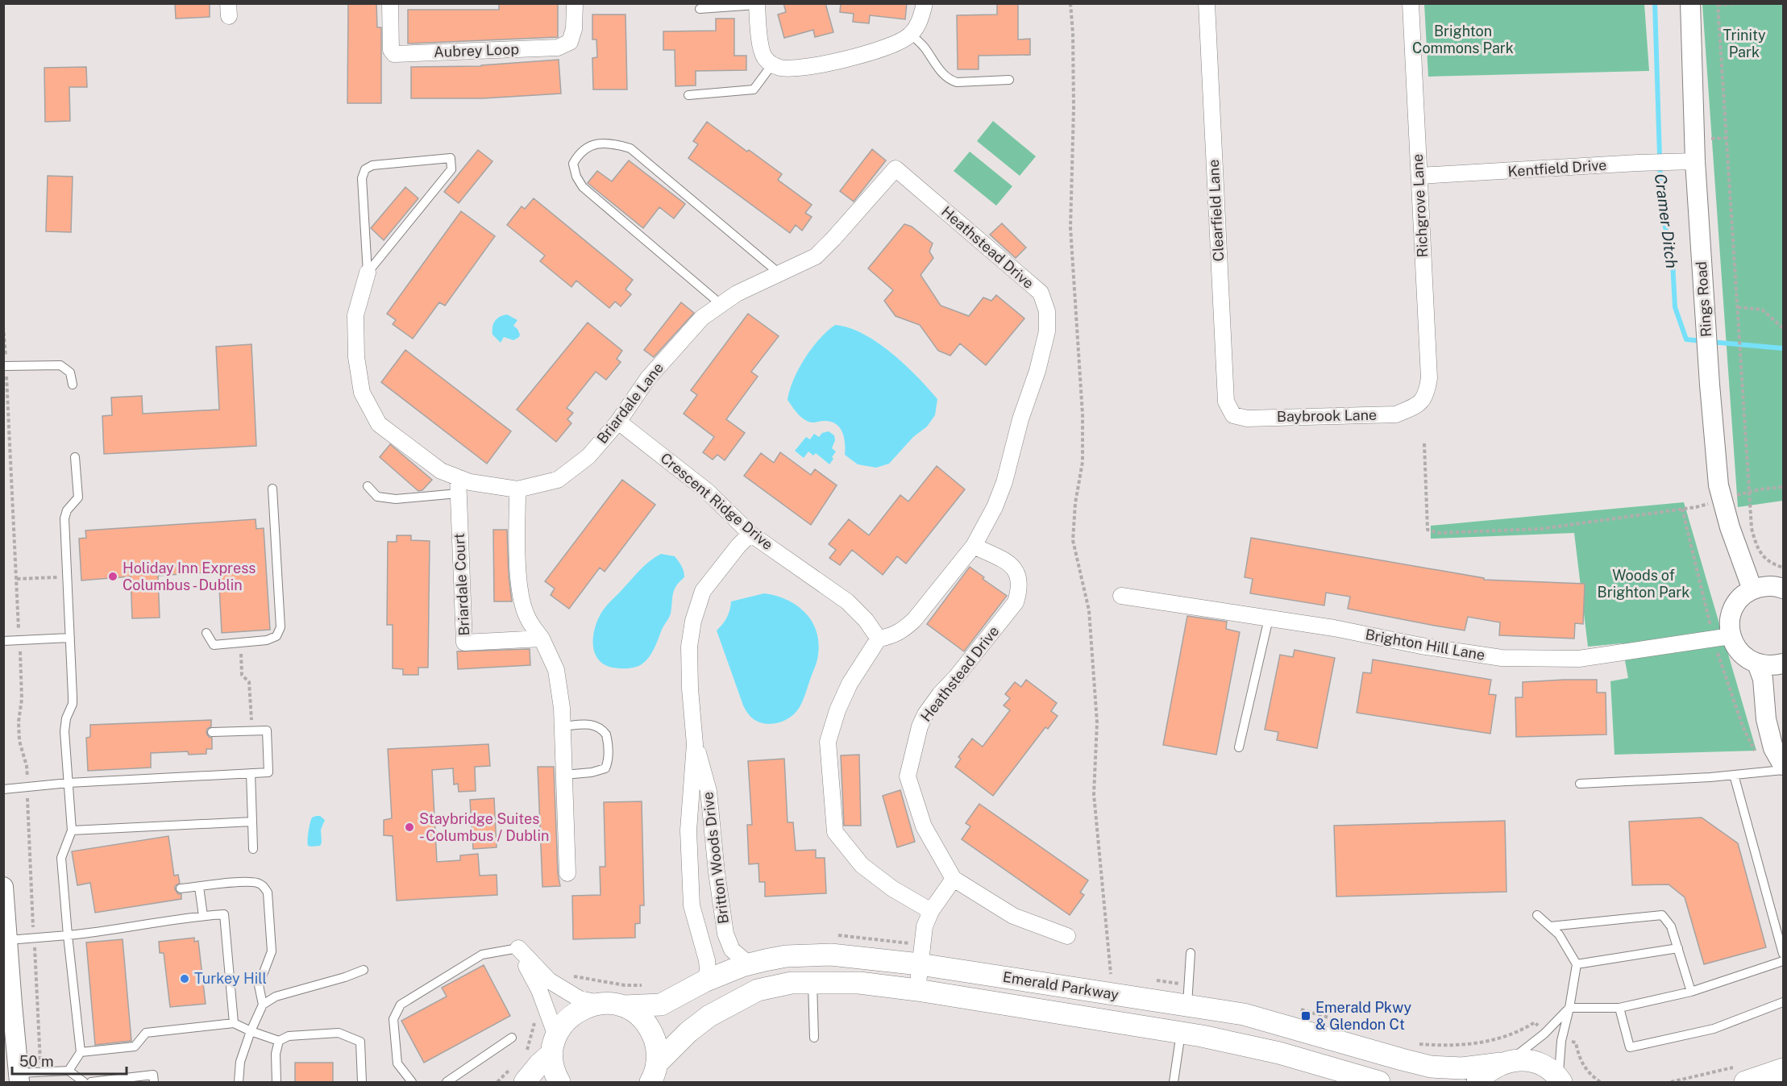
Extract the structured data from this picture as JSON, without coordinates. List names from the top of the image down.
{
  "streets": {
    "main road": ["Emerald Parkway"],
    "street": [
      "Aubrey Loop",
      "Kentfield Drive",
      "Richgrove Lane",
      "Clearfield Lane",
      "Heathstead Drive",
      "Rings Road",
      "Briardale Lane",
      "Baybrook Lane",
      "Crescent Ridge Drive",
      "Briardale Court",
      "Brighton Hill Lane",
      "Britton Woods Drive"
    ]
  },
  "crossings": [
    ["Kentfield Drive", "Richgrove Lane"],
    ["Kentfield Drive", "Rings Road"],
    ["Richgrove Lane", "Baybrook Lane"],
    ["Clearfield Lane", "Baybrook Lane"],
    ["Heathstead Drive", "Briardale Lane"],
    ["Heathstead Drive", "Crescent Ridge Drive"],
    ["Briardale Lane", "Crescent Ridge Drive"],
    ["Briardale Lane", "Briardale Court"],
    ["Crescent Ridge Drive", "Britton Woods Drive"],
    ["Britton Woods Drive", "Emerald Parkway"]
  ],
  "water": ["Cramer Ditch"],
  "parks": ["Brighton Commons Park", "Trinity Park", "Woods of Brighton Park"],
  "places": {
    "other": ["Holiday Inn Express Columbus - Dublin", "Staybridge Suites - Columbus / Dublin", "Turkey Hill"],
    "transit": ["Emerald Pkwy & Glendon Ct"]
  },
  "scale_bar": "50 m"
}
